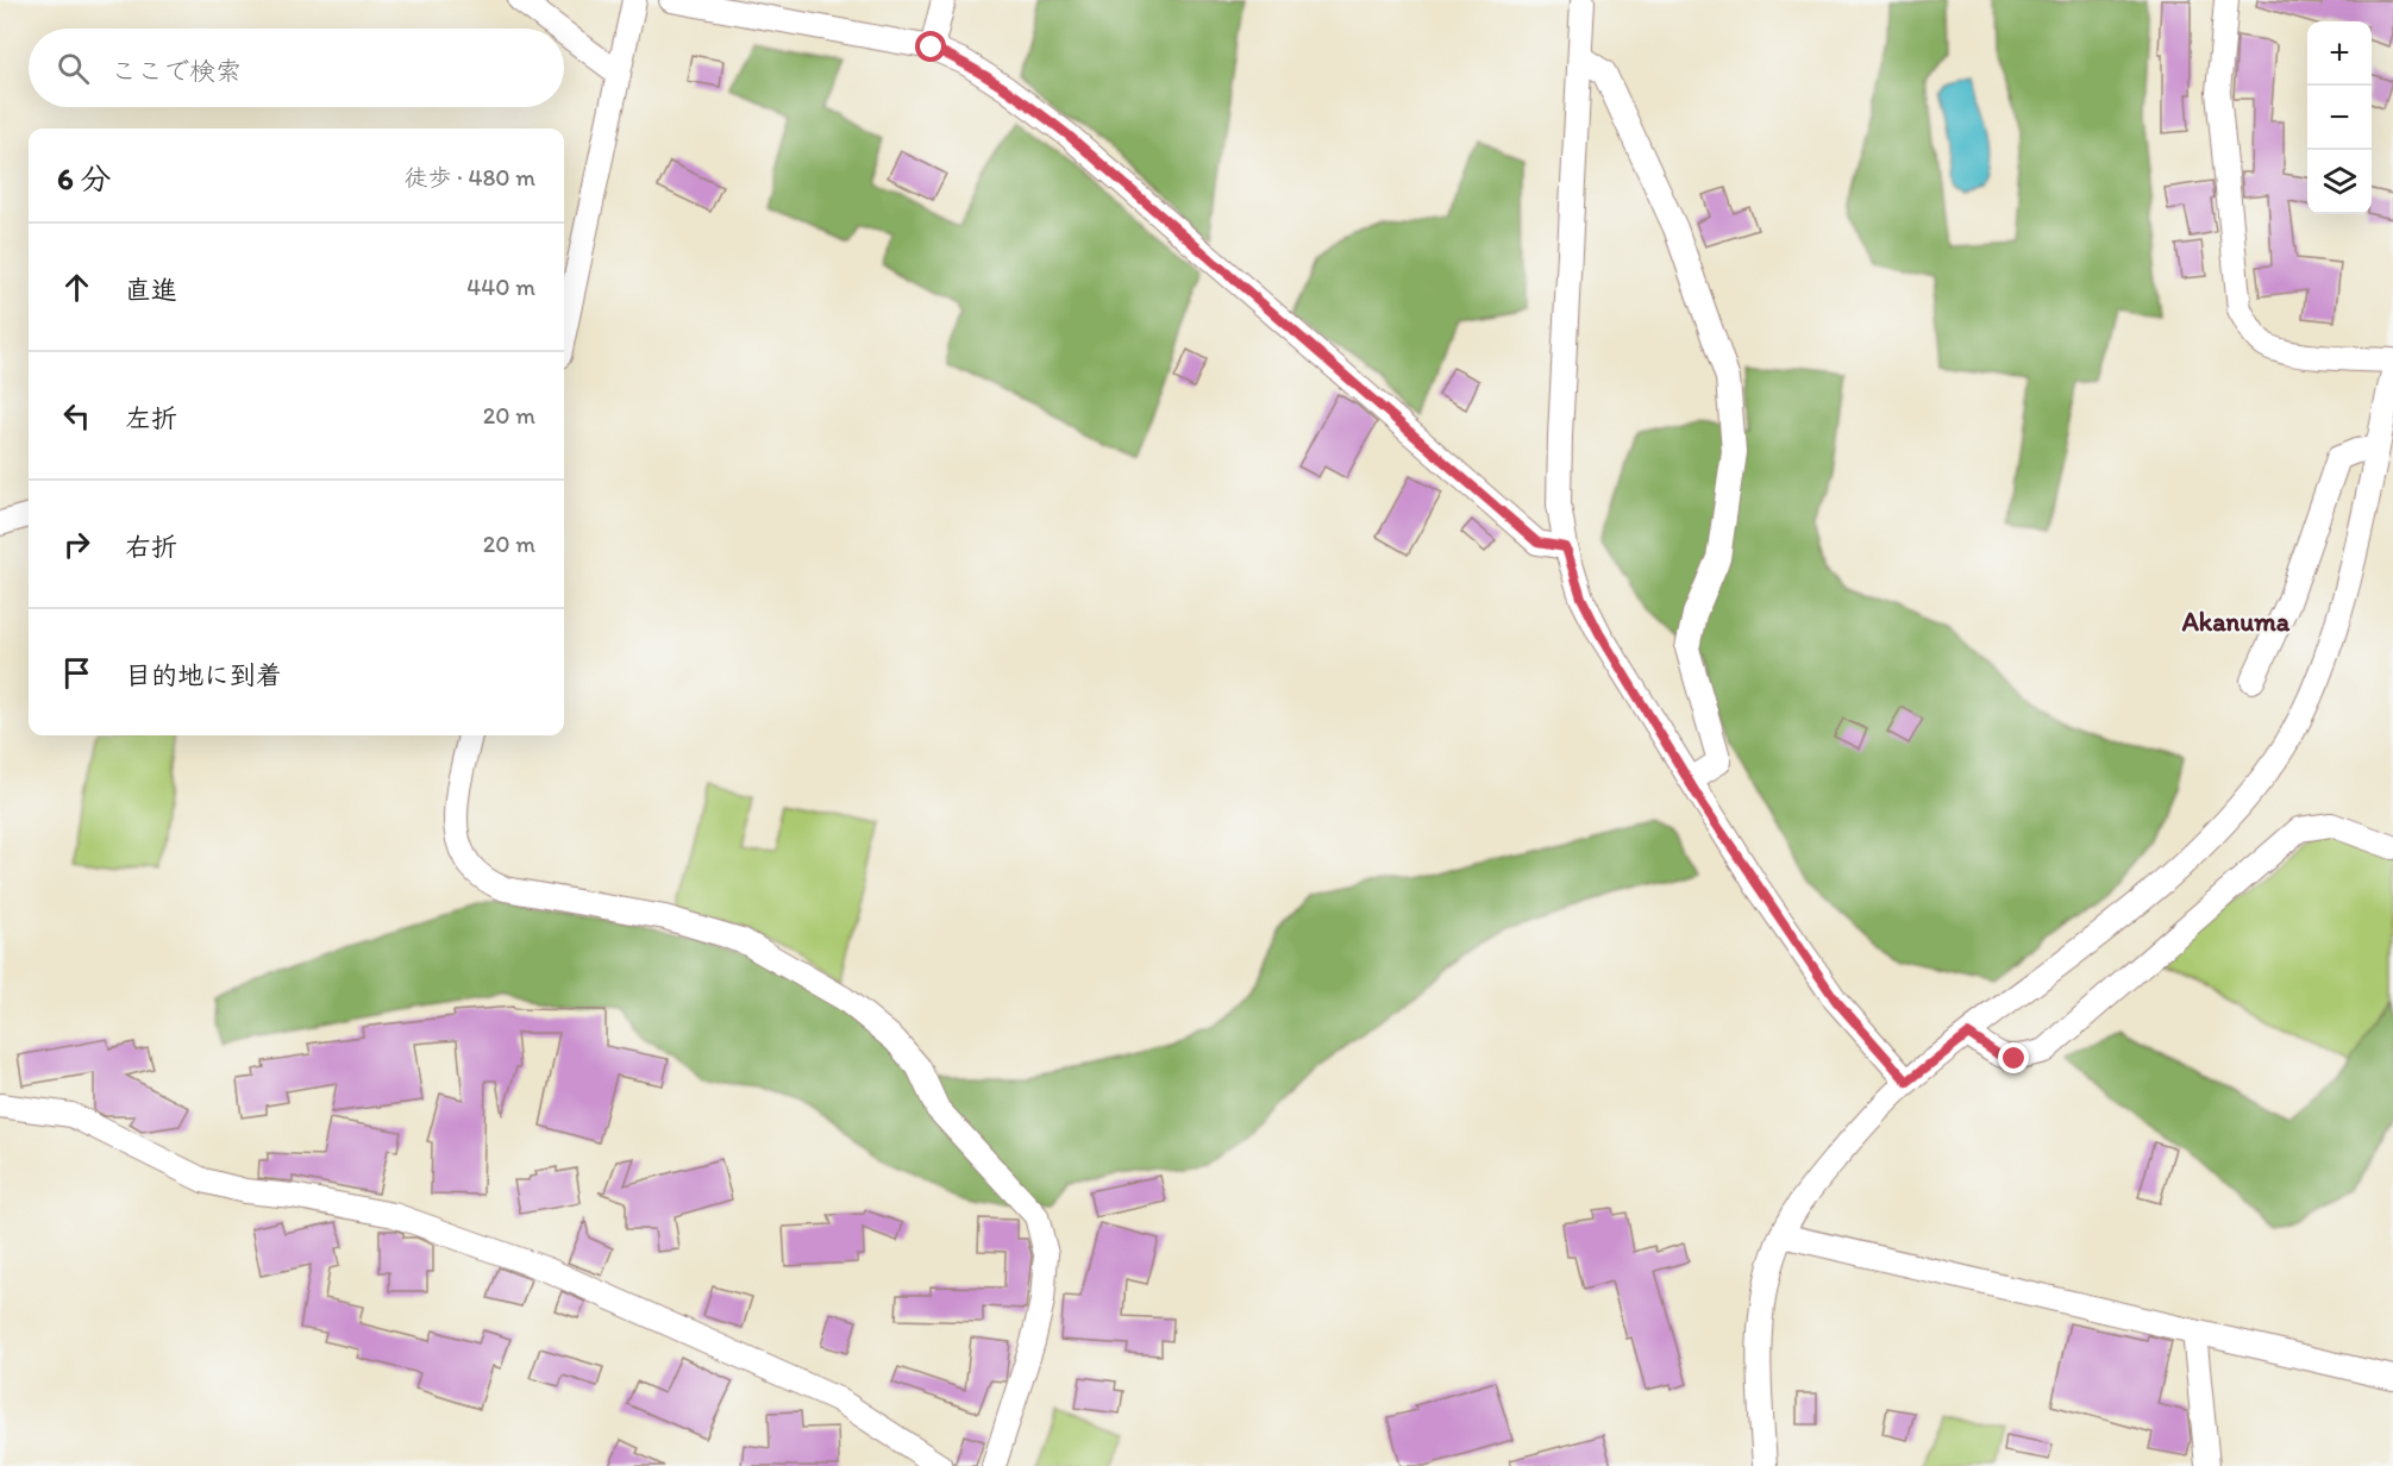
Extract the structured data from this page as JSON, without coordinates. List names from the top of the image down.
{
  "districts": ["Akanuma"],
  "page": {
    "map_buttons": ["+", "−"],
    "search": "ここで検索",
    "heading": ["6 分", "徒歩 · 480 m"],
    "list": [
      ["直進", "440 m"],
      ["左折", "20 m"],
      ["右折", "20 m"],
      "目的地に到着"
    ]
  }
}
